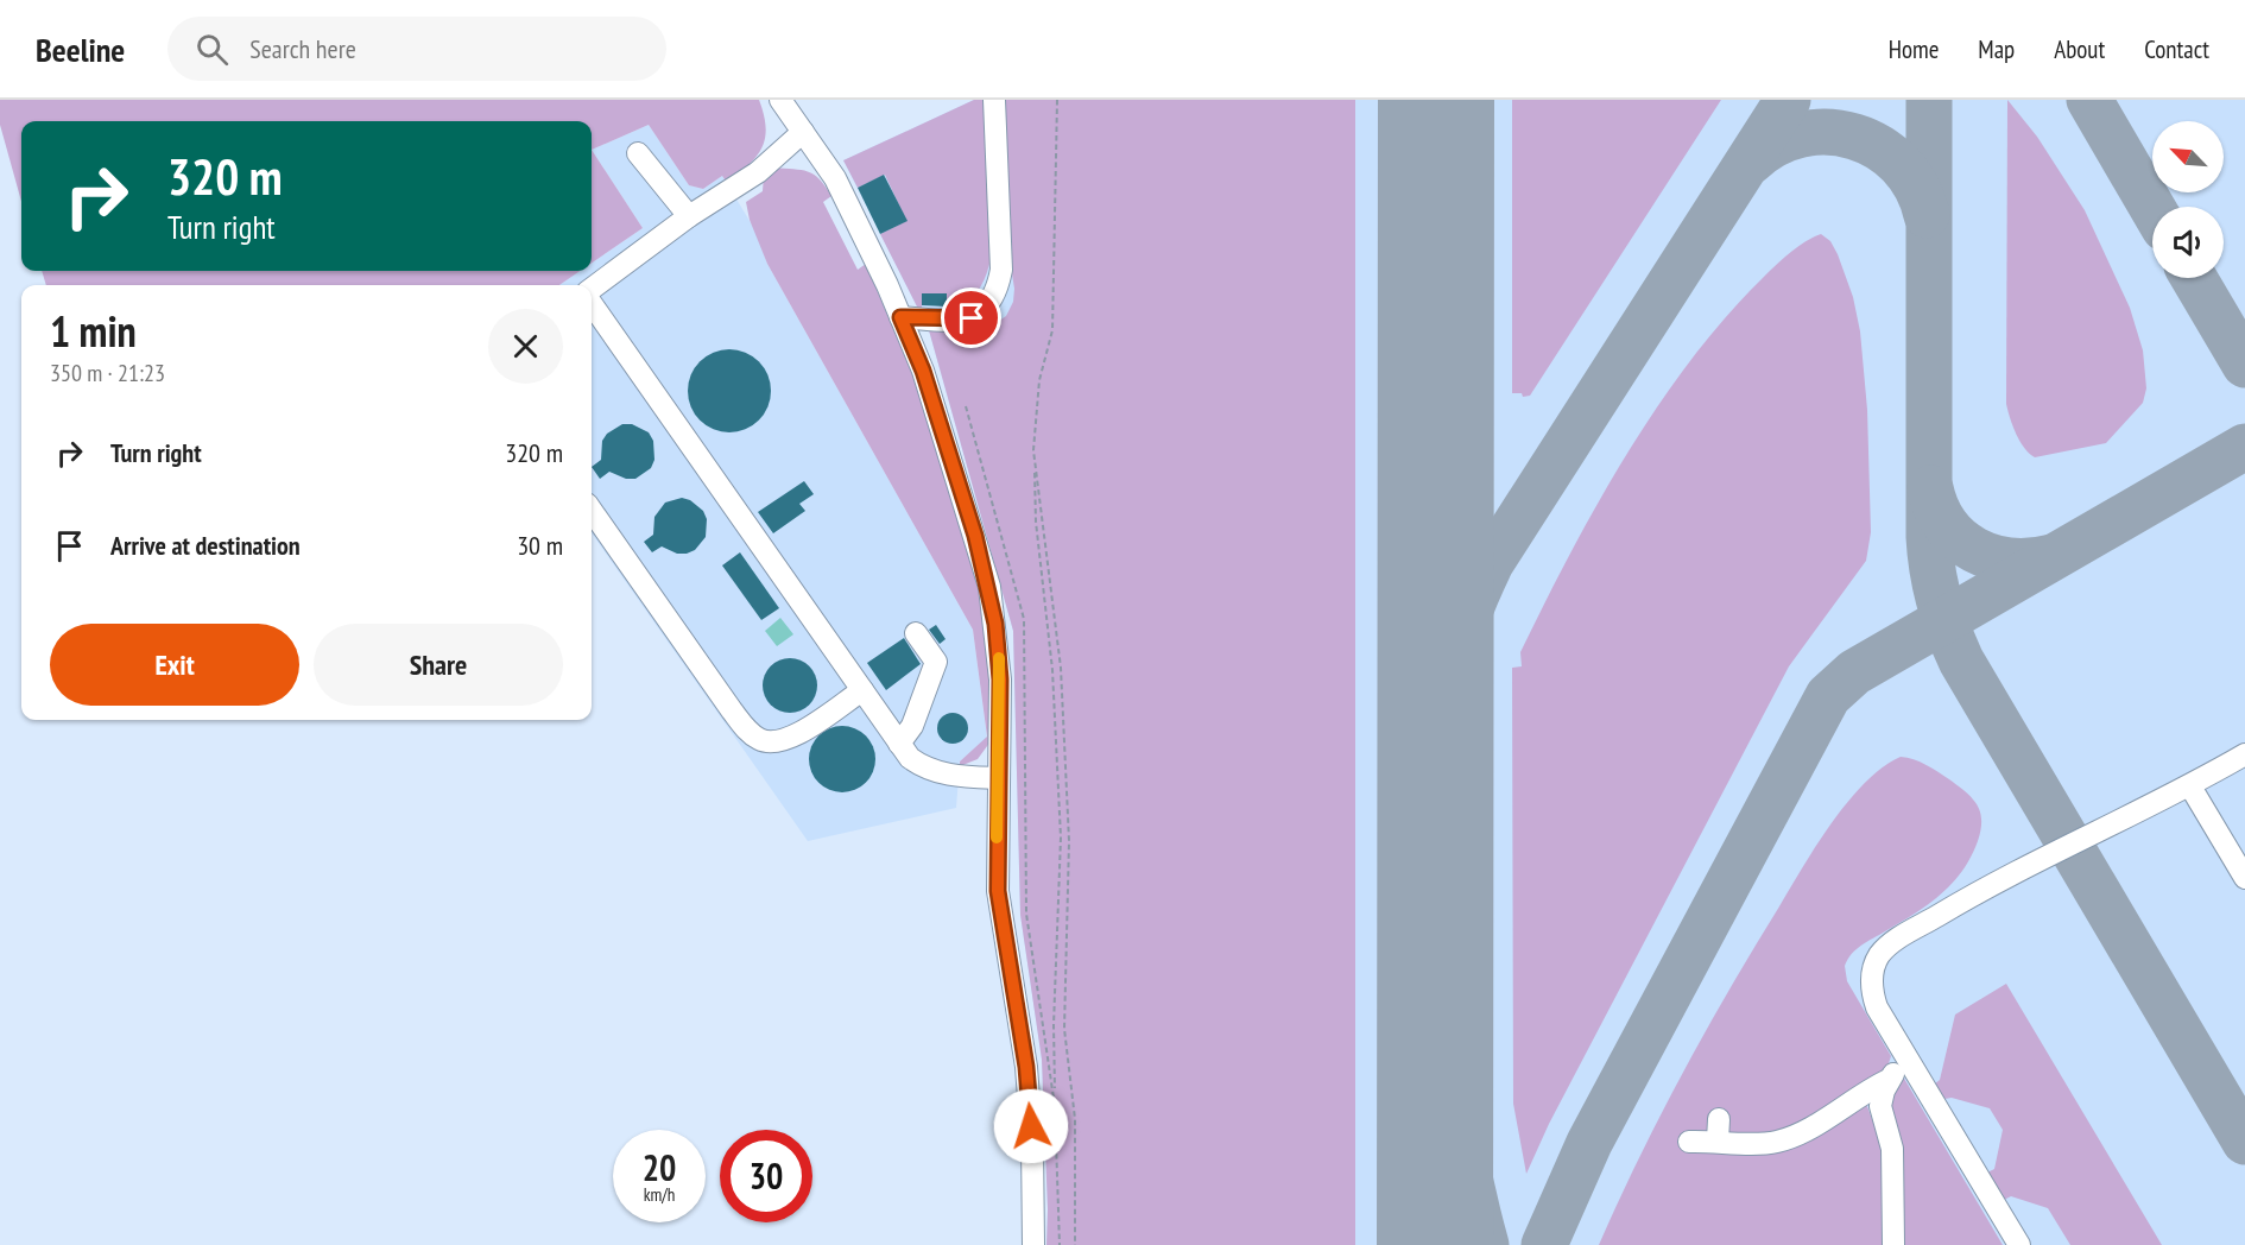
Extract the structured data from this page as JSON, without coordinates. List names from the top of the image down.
{
  "north": "top left",
  "page": {
    "header": "Beeline",
    "search": "Search here",
    "nav": [
      "Home",
      "Map",
      "About",
      "Contact"
    ],
    "turn": ["320 m", "Turn right"],
    "heading": ["1 min", "350 m · 21:23"],
    "list": [
      {
        "name": "Turn right",
        "value": "320 m"
      },
      {
        "name": "Arrive at destination",
        "value": "30 m"
      }
    ],
    "buttons": ["Exit", "Share"],
    "speed": "20 km/h",
    "limit": "30"
  }
}
